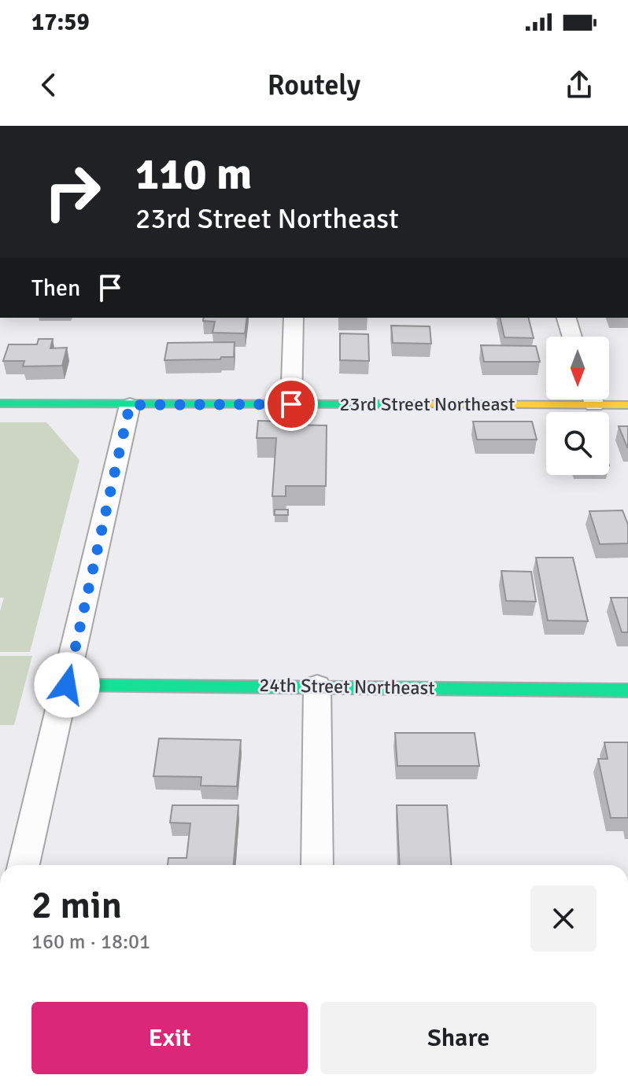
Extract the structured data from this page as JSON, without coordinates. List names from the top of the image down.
{
  "streets": {
    "street": ["23rd Street Northeast", "24th Street Northeast"]
  },
  "north": "bottom",
  "page": {
    "status": "17:59",
    "header": "Routely",
    "turn": ["110 m", "23rd Street Northeast"],
    "then": "Then",
    "heading": ["2 min", "160 m · 18:01"],
    "buttons": ["Exit", "Share"]
  }
}
